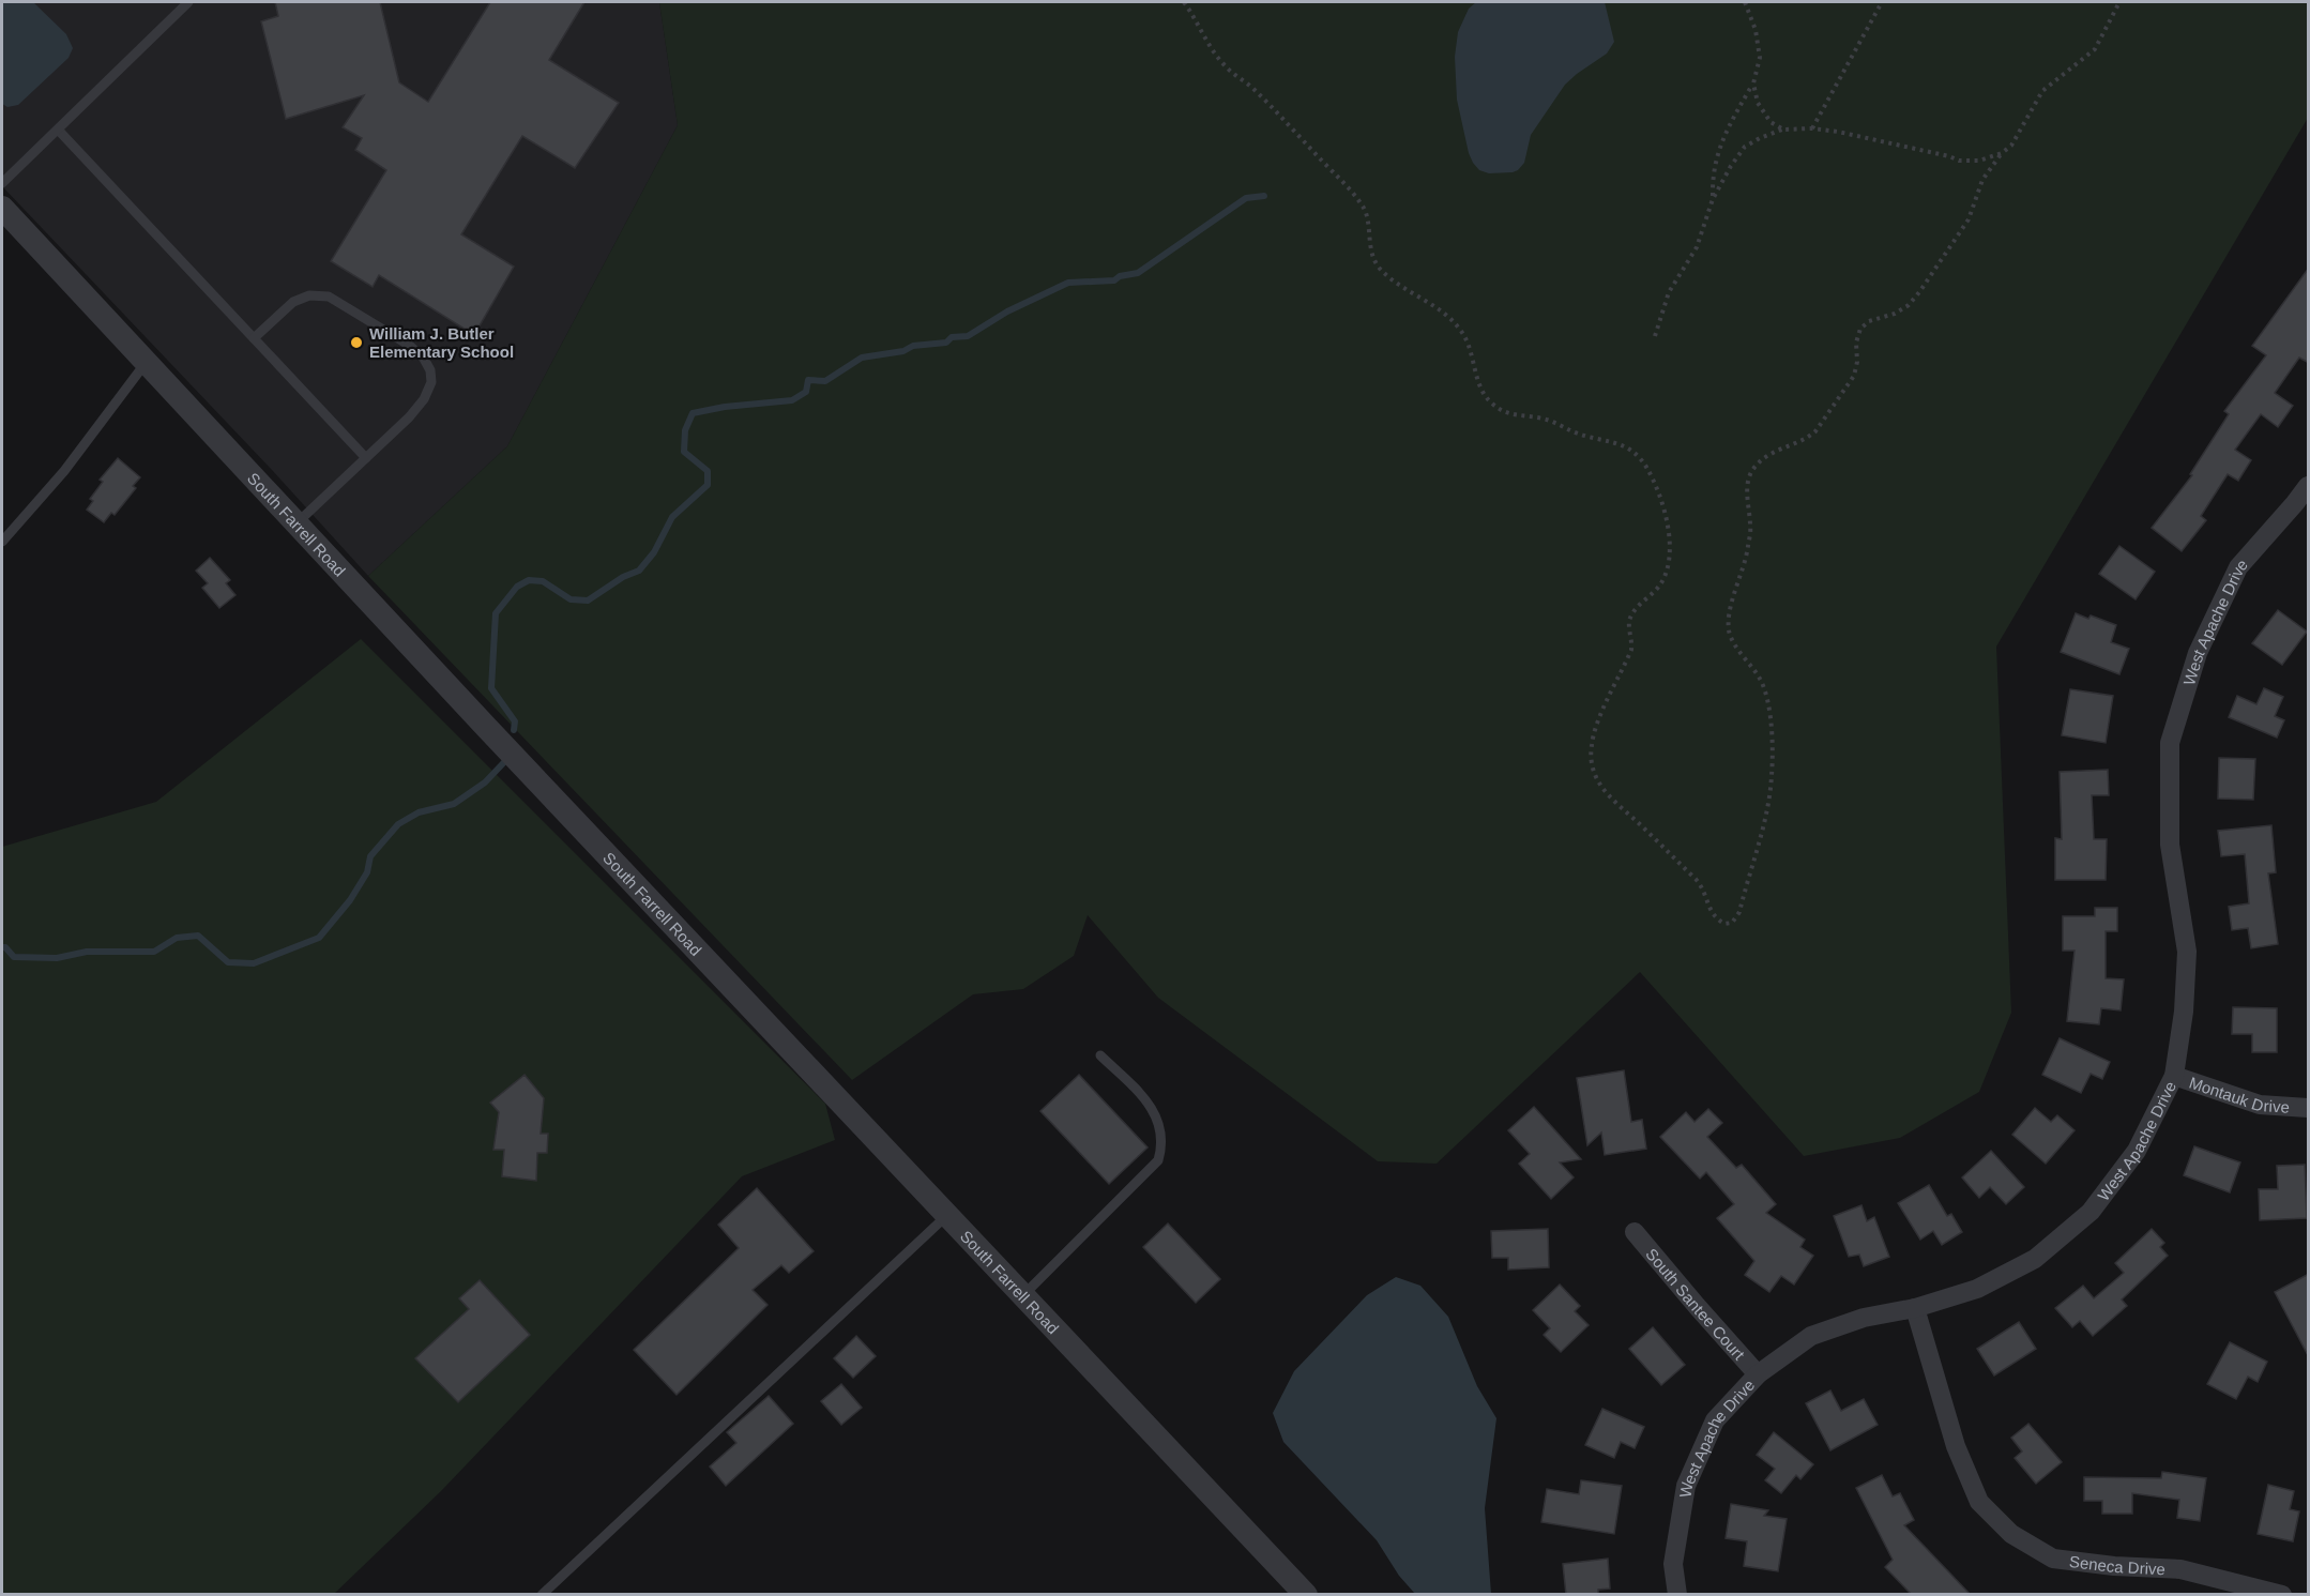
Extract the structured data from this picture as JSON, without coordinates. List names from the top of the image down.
{
  "streets": {
    "street": [
      "South Farrell Road",
      "West Apache Drive",
      "Montauk Drive",
      "South Santee Court",
      "Seneca Drive"
    ]
  },
  "crossings": [
    ["West Apache Drive", "Montauk Drive"],
    ["West Apache Drive", "South Santee Court"],
    ["West Apache Drive", "Seneca Drive"]
  ],
  "places": ["William J. Butler Elementary School"]
}
